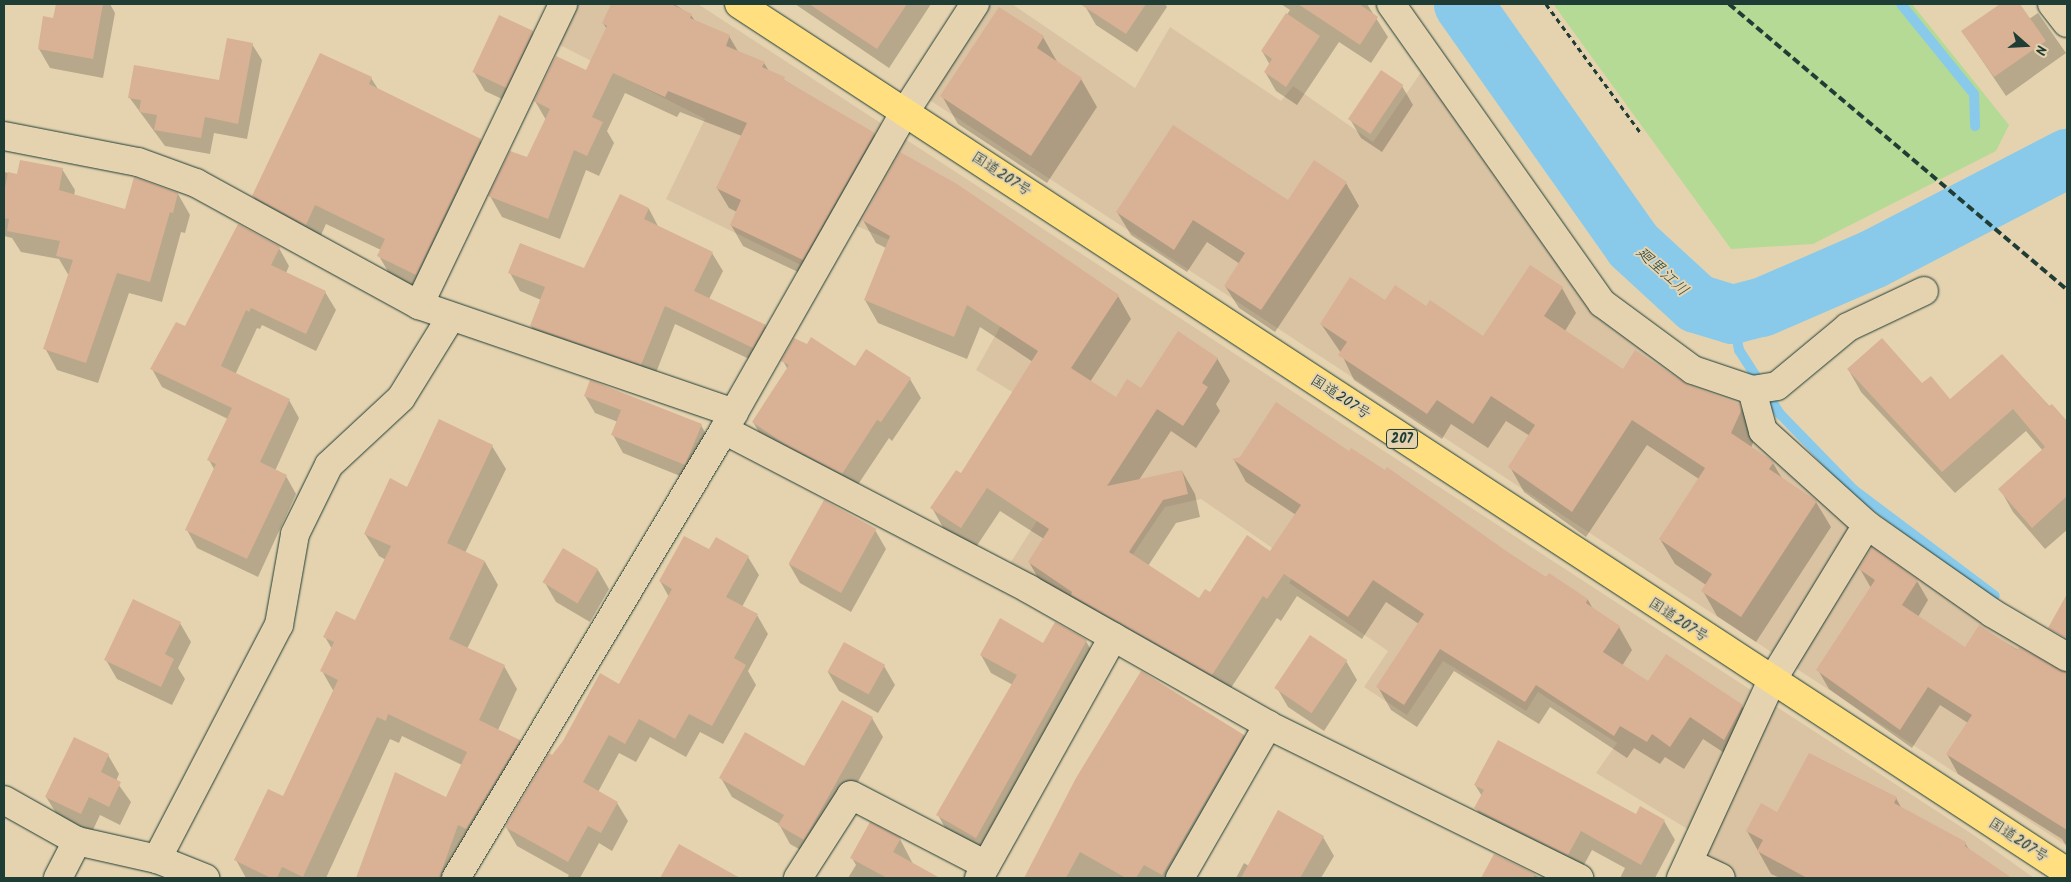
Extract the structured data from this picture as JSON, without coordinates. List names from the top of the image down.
{
  "streets": {
    "highway": ["国道207号", "207"]
  },
  "water": ["廻里江川"],
  "north": "right"
}
